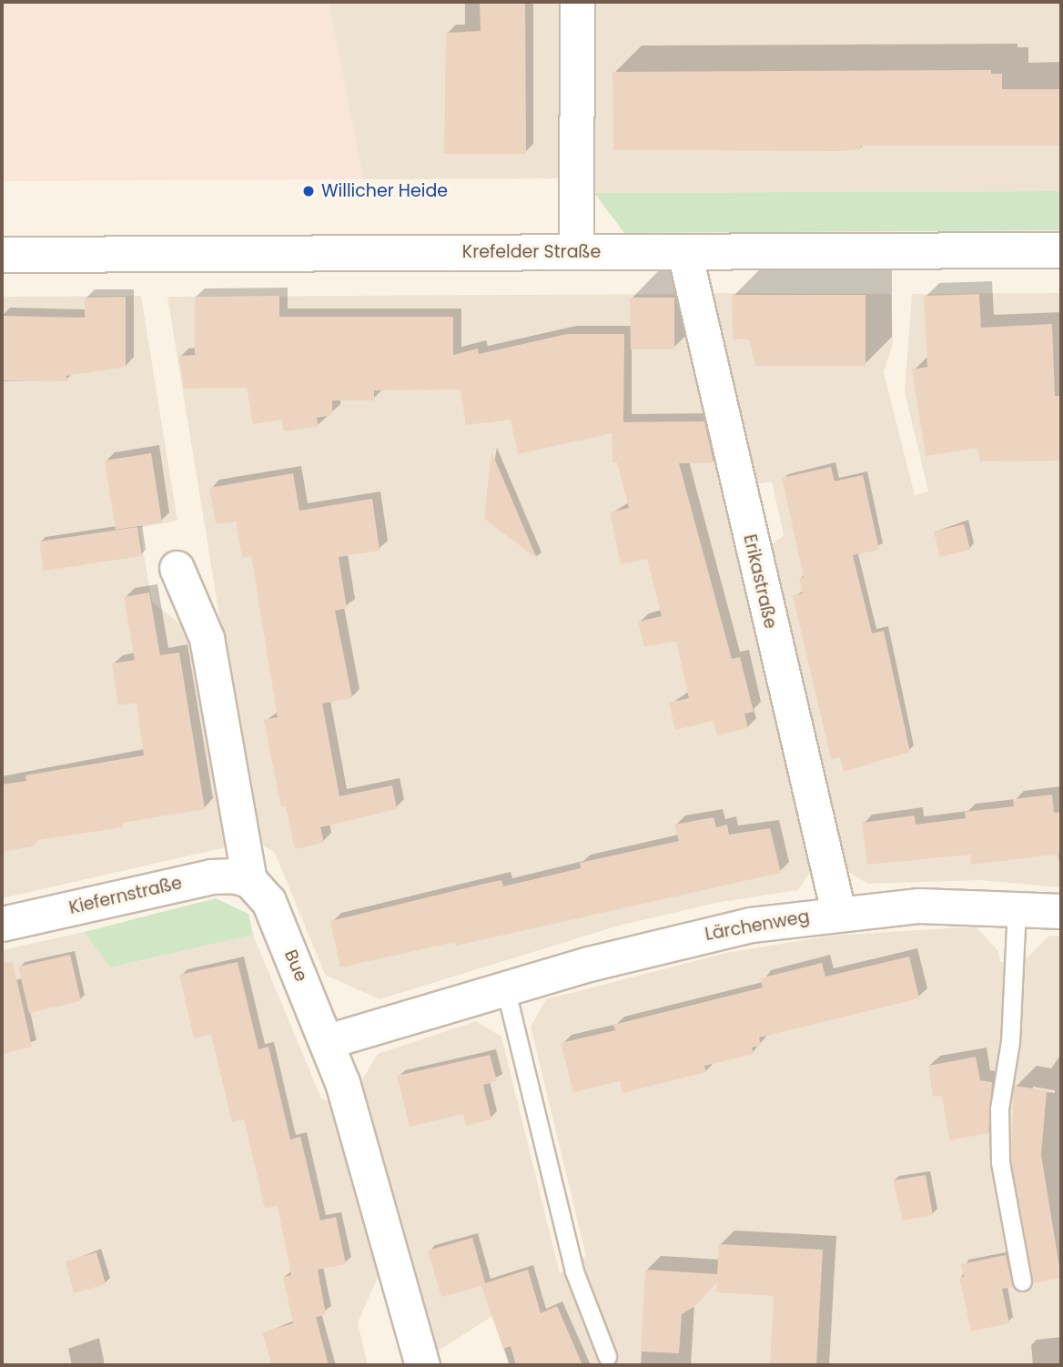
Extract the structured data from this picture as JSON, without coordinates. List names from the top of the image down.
{
  "streets": {
    "main road": ["Krefelder Straße"],
    "street": [
      "Erikastraße",
      "Kiefernstraße",
      "Lärchenweg",
      "Bue"
    ]
  },
  "crossings": [
    ["Krefelder Straße", "Erikastraße"],
    ["Erikastraße", "Lärchenweg"],
    ["Kiefernstraße", "Bue"],
    ["Lärchenweg", "Bue"]
  ],
  "places": ["Willicher Heide"]
}
